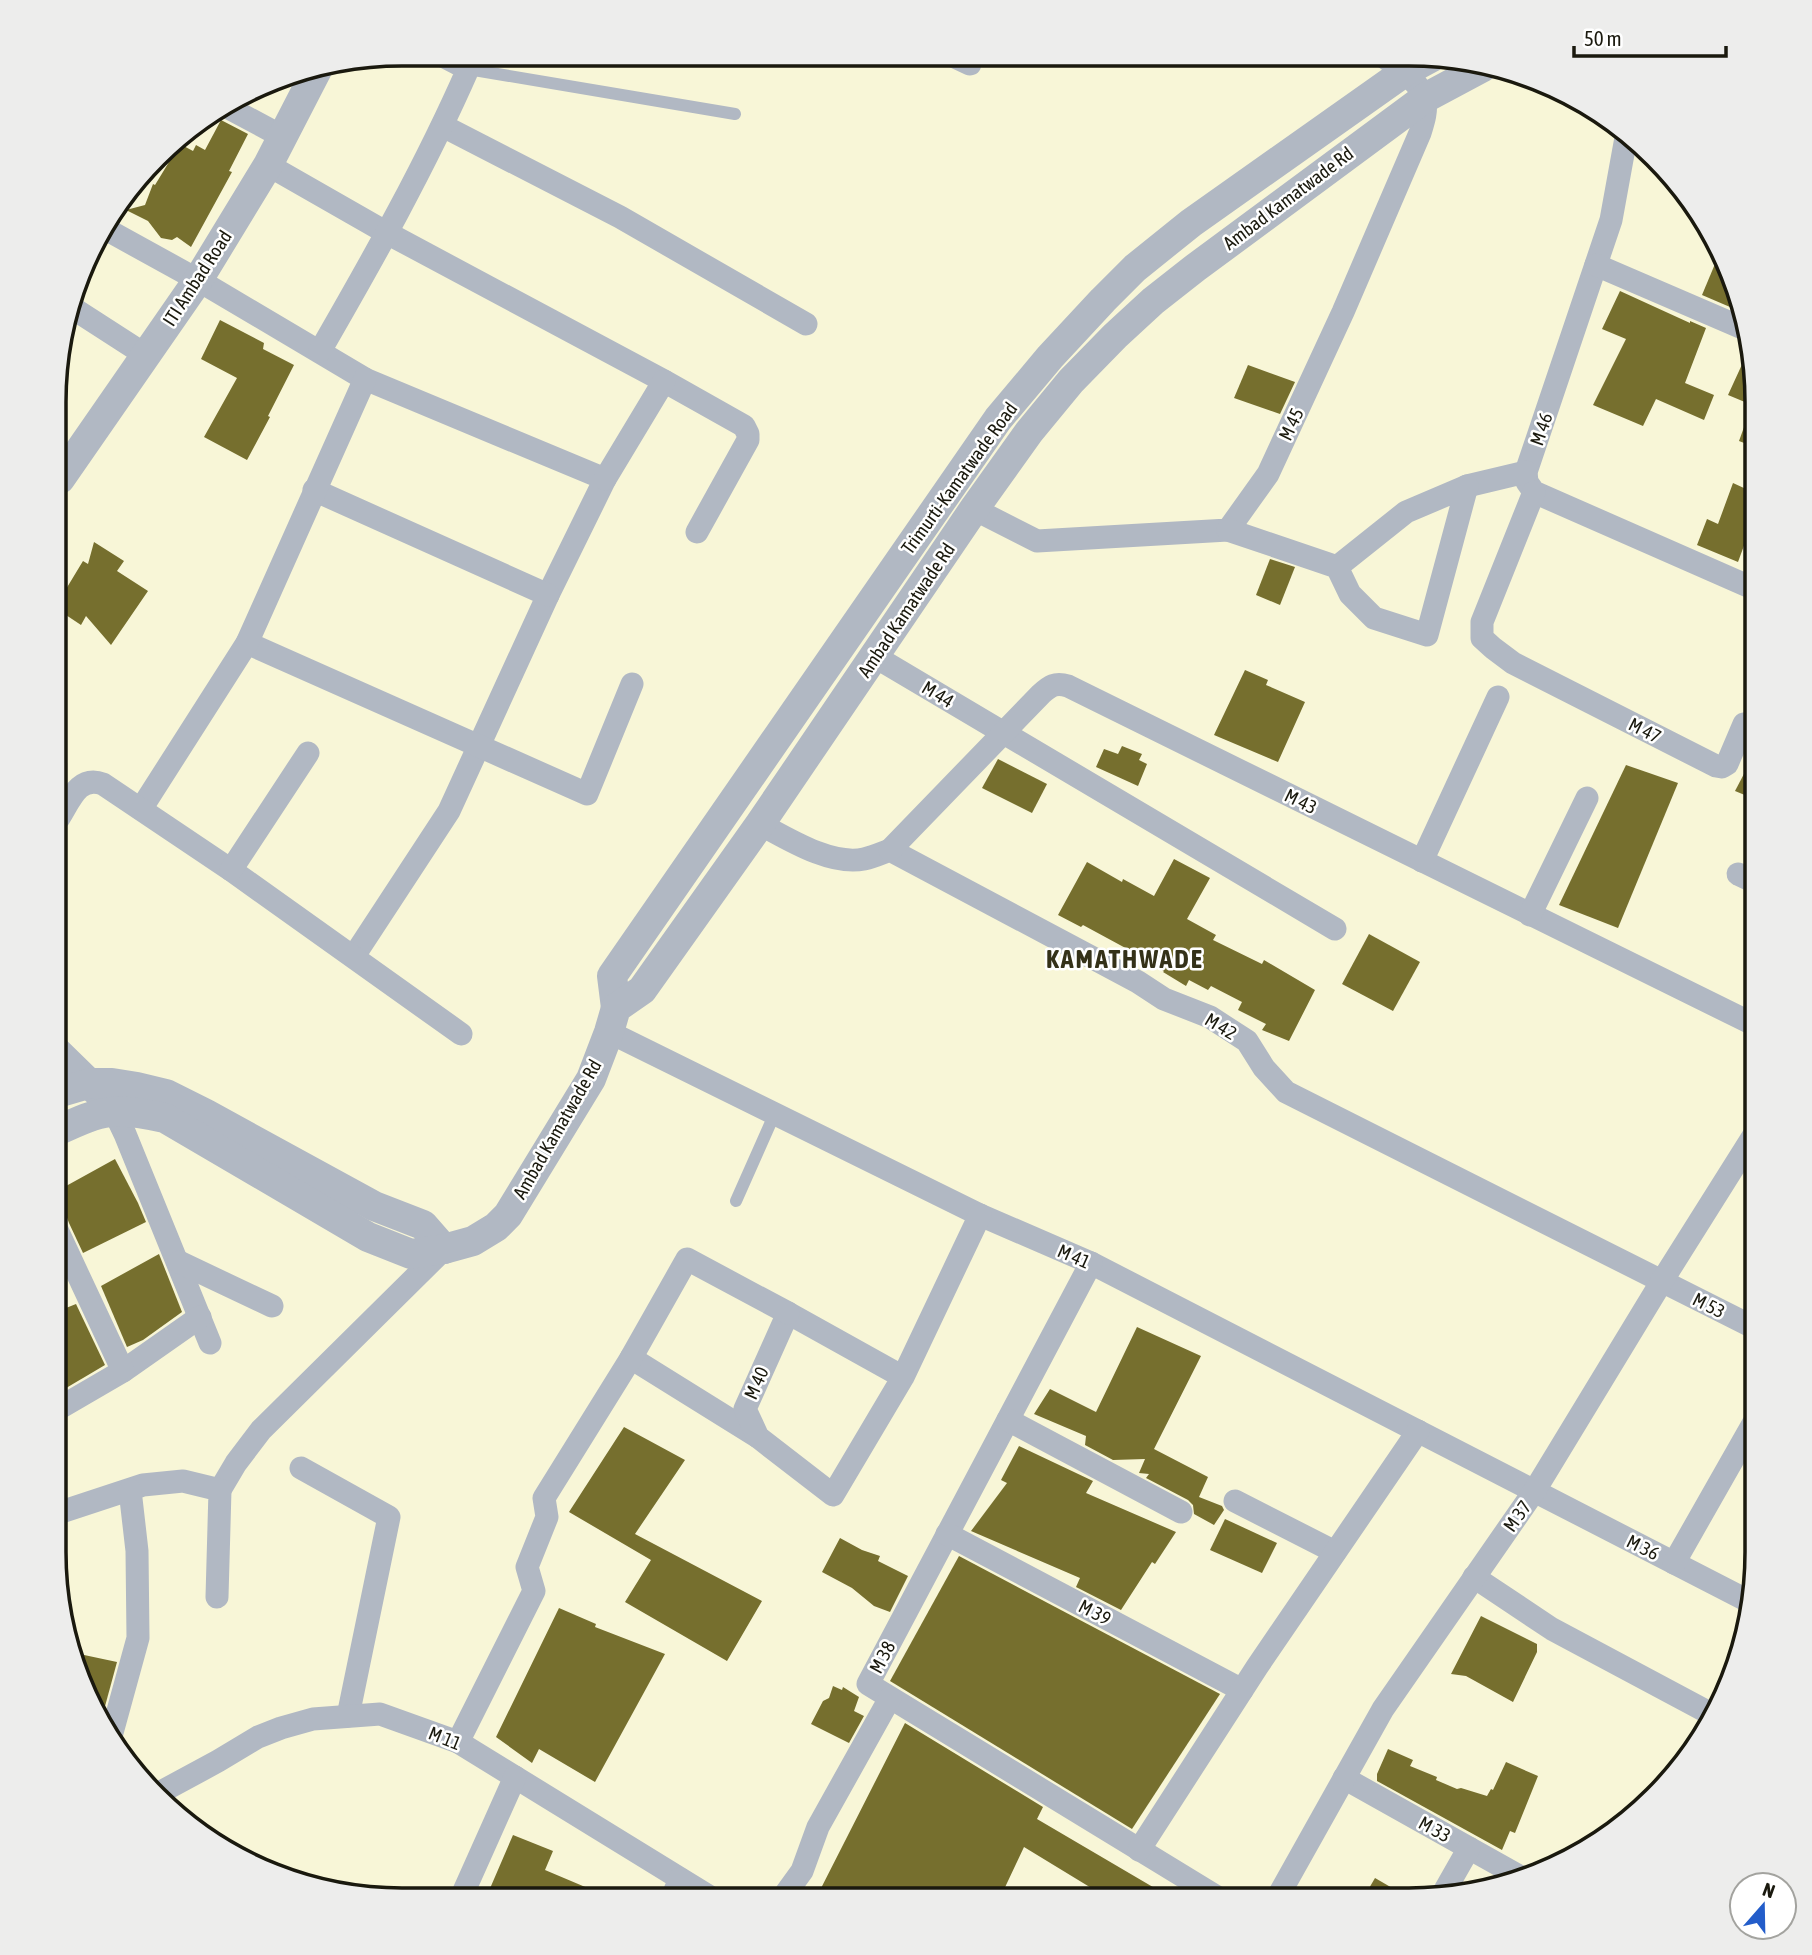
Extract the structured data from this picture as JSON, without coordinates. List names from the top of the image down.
{
  "streets": {
    "street": [
      "Ambad Kamatwade Rd",
      "ITI Ambad Road",
      "M 45",
      "M 46",
      "Trimurti-Kamatwade Road",
      "M 44",
      "M 47",
      "M 43",
      "M 42",
      "M 41",
      "M 53",
      "M 40",
      "M 37",
      "M 36",
      "M 39",
      "M 38",
      "M 11",
      "M 33"
    ]
  },
  "crossings": [
    ["Ambad Kamatwade Rd", "M 45"],
    ["Ambad Kamatwade Rd", "Trimurti-Kamatwade Road"],
    ["Ambad Kamatwade Rd", "M 44"],
    ["Ambad Kamatwade Rd", "M 41"],
    ["M 46", "M 47"],
    ["Trimurti-Kamatwade Road", "M 41"],
    ["M 44", "M 43"],
    ["M 43", "M 42"],
    ["M 42", "M 53"],
    ["M 42", "M 37"],
    ["M 41", "M 37"],
    ["M 41", "M 36"],
    ["M 41", "M 38"],
    ["M 53", "M 37"],
    ["M 37", "M 36"],
    ["M 37", "M 33"],
    ["M 39", "M 38"]
  ],
  "districts": ["KAMATHWADE"],
  "scale_bar": "50 m",
  "north": "top"
}
